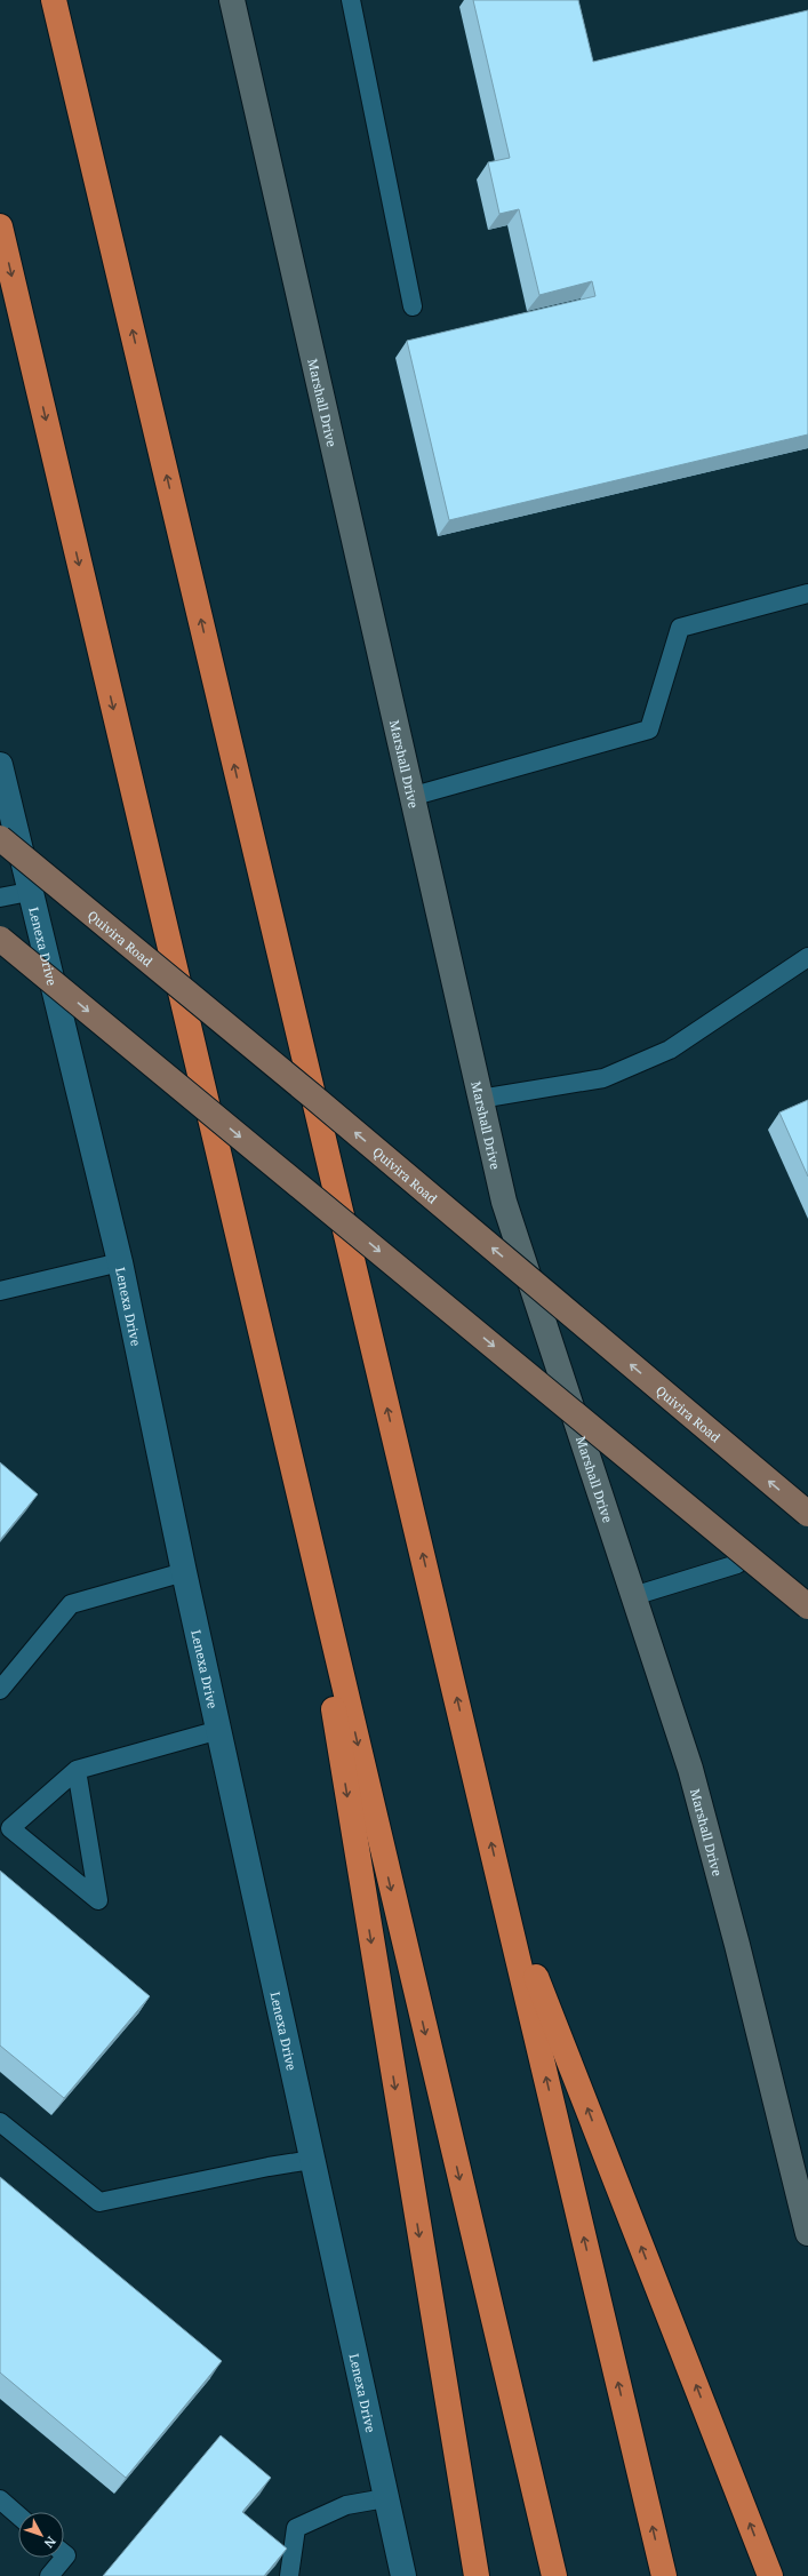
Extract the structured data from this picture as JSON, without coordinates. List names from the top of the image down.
{
  "streets": {
    "main road": ["Quivira Road"],
    "street": ["Marshall Drive", "Lenexa Drive"]
  },
  "north": "bottom right"
}
